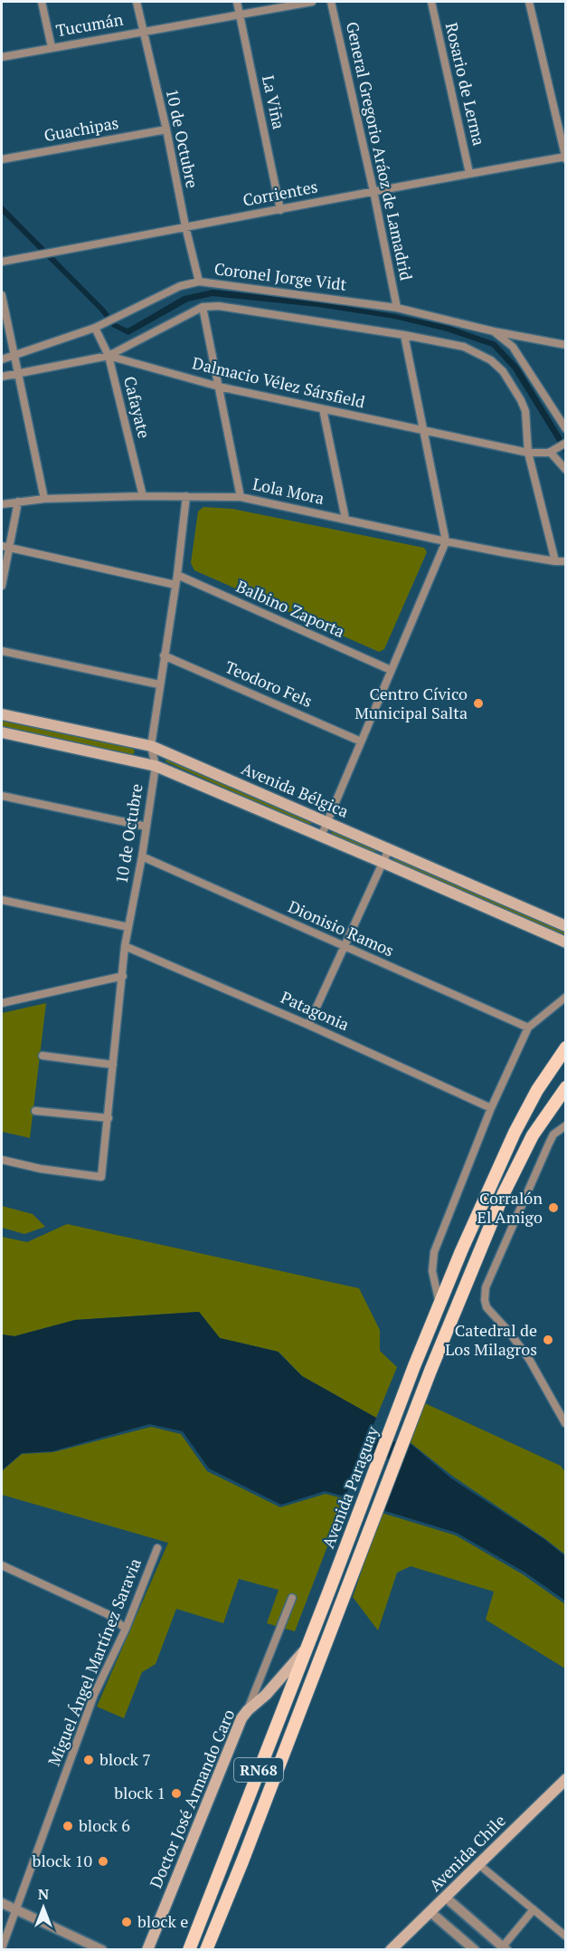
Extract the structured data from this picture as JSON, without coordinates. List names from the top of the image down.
{
  "streets": {
    "main road": [
      "Avenida Bélgica",
      "Avenida Paraguay",
      "RN68",
      "Doctor José Armando Caro",
      "Avenida Chile"
    ],
    "street": [
      "Tucumán",
      "Rosario de Lerma",
      "La Viña",
      "Guachipas",
      "10 de Octubre",
      "General Gregorio Aráoz de Lamadrid",
      "Corrientes",
      "Coronel Jorge Vidt",
      "Dalmacio Vélez Sársfield",
      "Cafayate",
      "Lola Mora",
      "Balbino Zaporta",
      "Teodoro Fels",
      "Dionisio Ramos",
      "Patagonia",
      "Miguel Ángel Martínez Saravia"
    ]
  },
  "crossings": [
    ["Tucumán", "La Viña"],
    ["Tucumán", "10 de Octubre"],
    ["Rosario de Lerma", "Corrientes"],
    ["La Viña", "Corrientes"],
    ["Guachipas", "10 de Octubre"],
    ["10 de Octubre", "Corrientes"],
    ["10 de Octubre", "Coronel Jorge Vidt"],
    ["10 de Octubre", "Lola Mora"],
    ["10 de Octubre", "Balbino Zaporta"],
    ["10 de Octubre", "Teodoro Fels"],
    ["10 de Octubre", "Avenida Bélgica"],
    ["10 de Octubre", "Dionisio Ramos"],
    ["10 de Octubre", "Patagonia"],
    ["General Gregorio Aráoz de Lamadrid", "Corrientes"],
    ["General Gregorio Aráoz de Lamadrid", "Coronel Jorge Vidt"],
    ["Coronel Jorge Vidt", "Cafayate"],
    ["Dalmacio Vélez Sársfield", "Cafayate"],
    ["Cafayate", "Lola Mora"],
    ["Avenida Paraguay", "Doctor José Armando Caro"]
  ],
  "places": [
    "Centro Cívico Municipal Salta",
    "Corralón El Amigo",
    "Catedral de Los Milagros",
    "block 7",
    "block 1",
    "block 6",
    "block 10",
    "block e"
  ],
  "north": "top"
}
